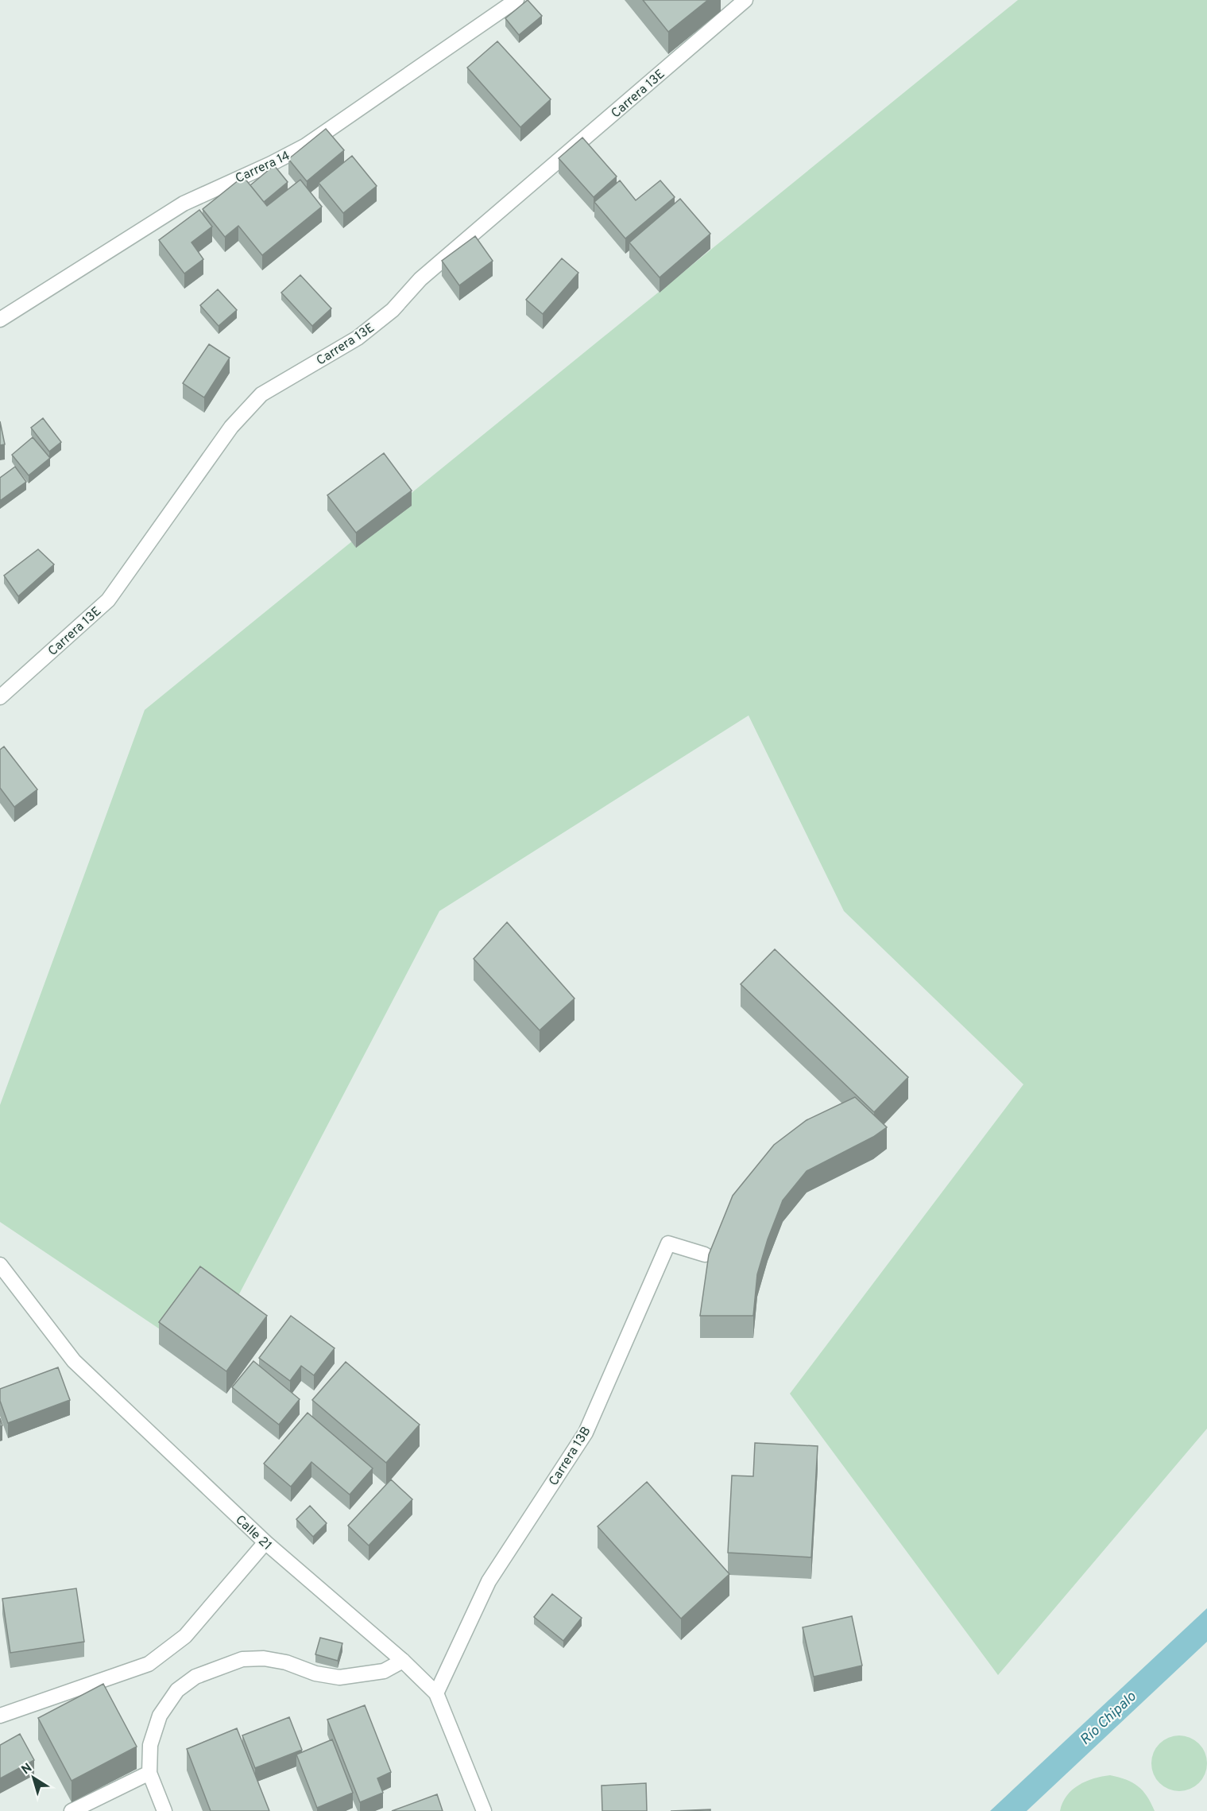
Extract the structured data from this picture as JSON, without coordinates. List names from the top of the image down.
{
  "streets": {
    "street": [
      "Carrera 13E",
      "Carrera 14",
      "Carrera 13B",
      "Calle 21"
    ]
  },
  "crossings": [
    ["Carrera 13B", "Calle 21"]
  ],
  "water": ["Río Chipalo"],
  "north": "top left"
}
